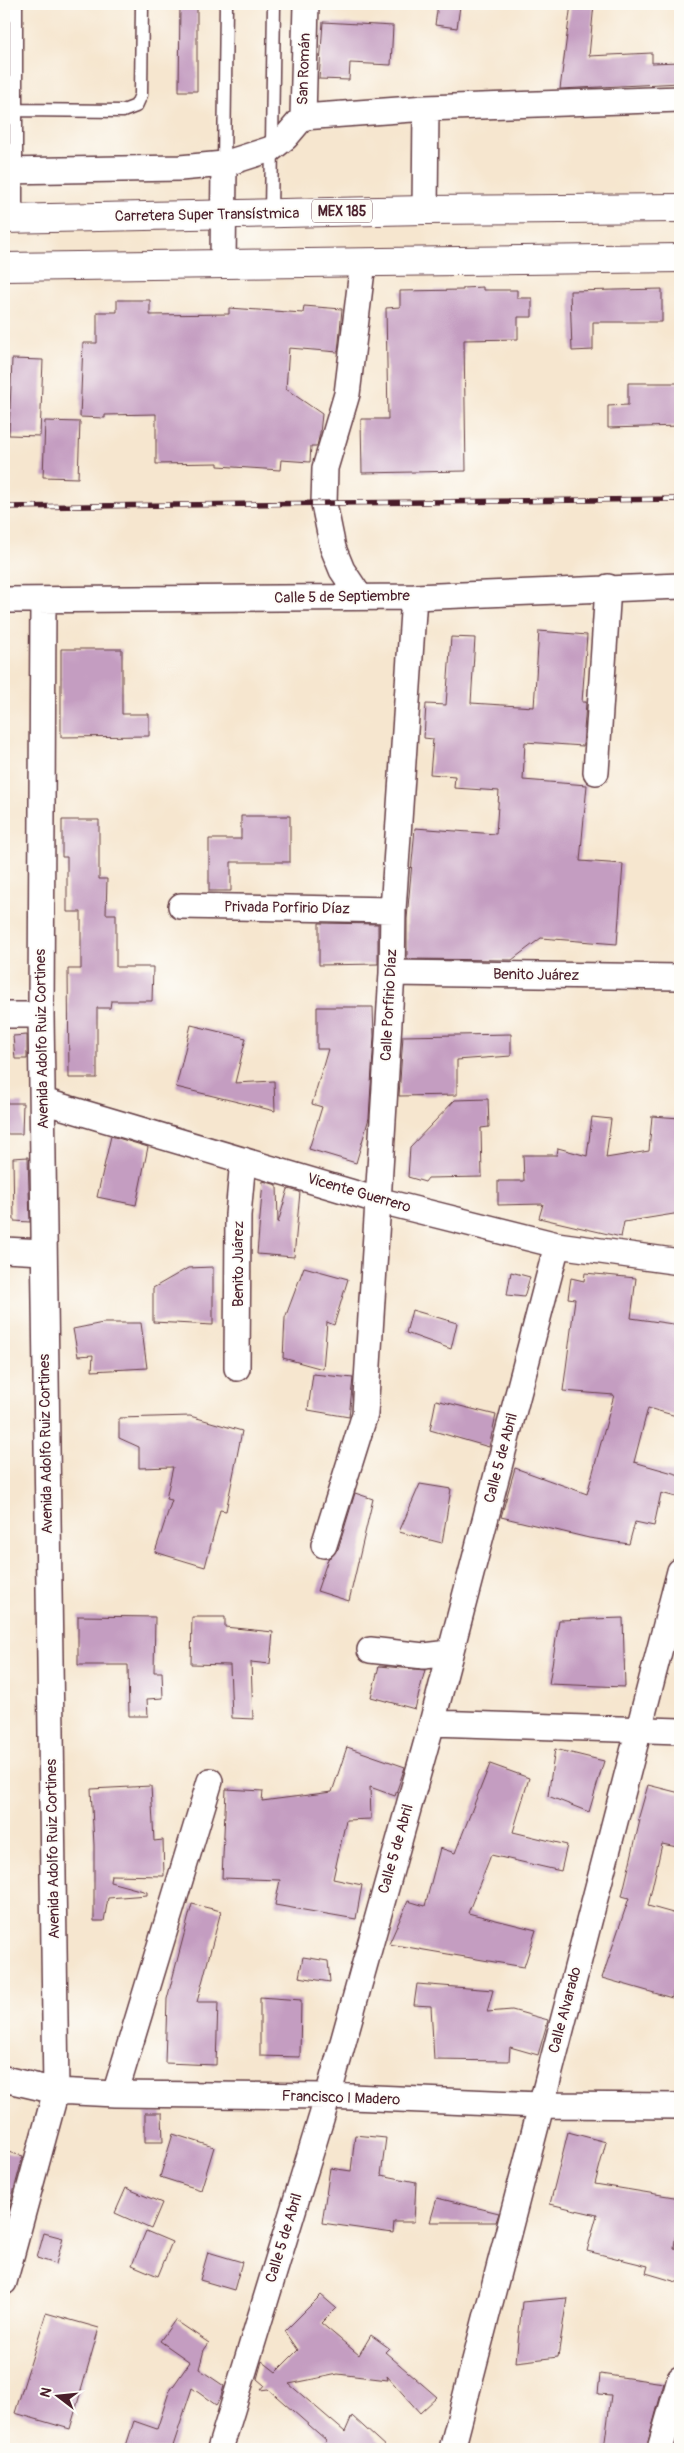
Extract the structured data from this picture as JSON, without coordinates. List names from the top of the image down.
{
  "streets": {
    "main road": ["MEX 185", "Carretera Super Transístmica"],
    "street": [
      "San Román",
      "Calle 5 de Septiembre",
      "Privada Porfirio Díaz",
      "Benito Juárez",
      "Calle Porfirio Díaz",
      "Avenida Adolfo Ruiz Cortines",
      "Vicente Guerrero",
      "Calle 5 de Abril",
      "Calle Alvarado",
      "Francisco I Madero"
    ]
  },
  "crossings": [
    ["Calle 5 de Septiembre", "Calle Porfirio Díaz"],
    ["Calle 5 de Septiembre", "Avenida Adolfo Ruiz Cortines"],
    ["Privada Porfirio Díaz", "Calle Porfirio Díaz"],
    ["Benito Juárez", "Calle Porfirio Díaz"],
    ["Benito Juárez", "Vicente Guerrero"],
    ["Calle Porfirio Díaz", "Vicente Guerrero"],
    ["Avenida Adolfo Ruiz Cortines", "Vicente Guerrero"],
    ["Avenida Adolfo Ruiz Cortines", "Francisco I Madero"],
    ["Vicente Guerrero", "Calle 5 de Abril"],
    ["Calle 5 de Abril", "Francisco I Madero"],
    ["Calle Alvarado", "Francisco I Madero"]
  ],
  "north": "left"
}
